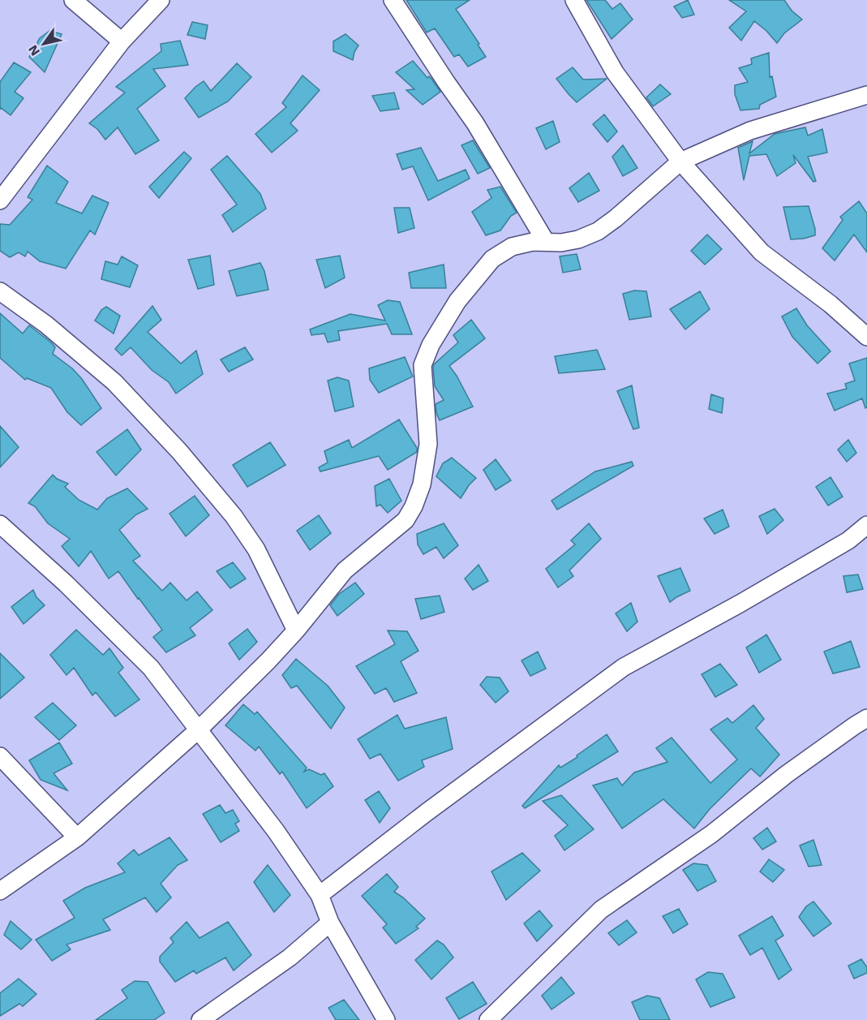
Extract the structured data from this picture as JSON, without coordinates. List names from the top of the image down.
{
  "north": "bottom left"
}
